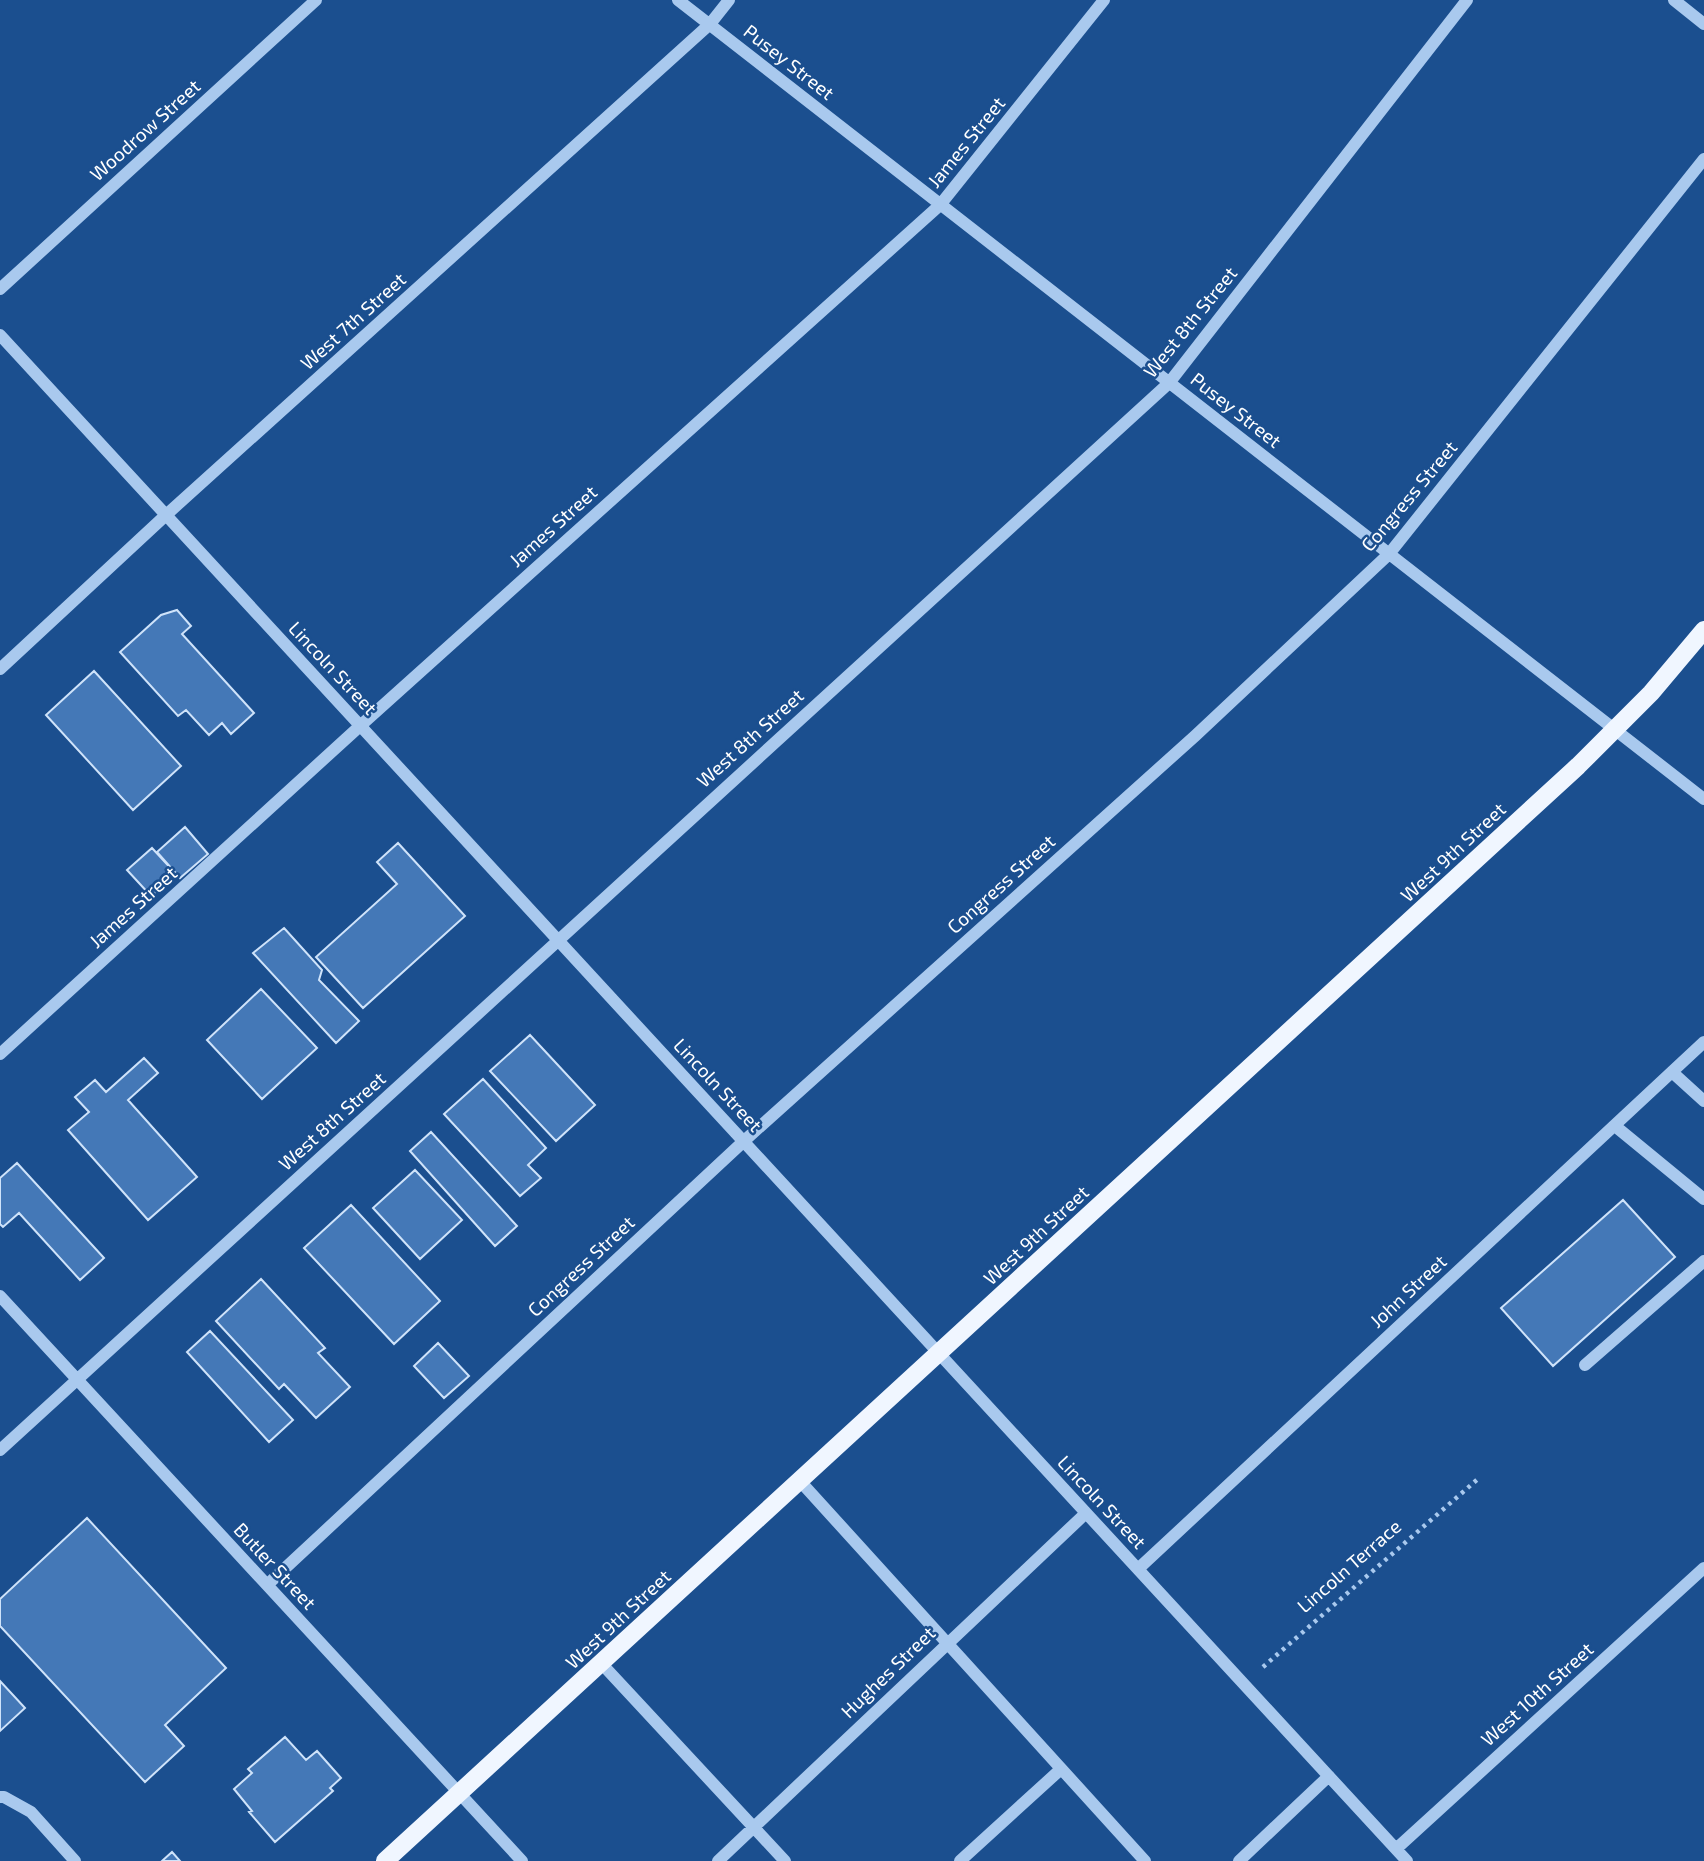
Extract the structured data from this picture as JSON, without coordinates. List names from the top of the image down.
{
  "streets": {
    "main road": ["West 9th Street"],
    "street": [
      "Pusey Street",
      "Woodrow Street",
      "James Street",
      "West 7th Street",
      "West 8th Street",
      "Congress Street",
      "Lincoln Street",
      "John Street",
      "Butler Street",
      "Hughes Street",
      "West 10th Street"
    ],
    "path": ["Lincoln Terrace"]
  },
  "crossings": [
    ["Pusey Street", "James Street"],
    ["Pusey Street", "West 7th Street"],
    ["Pusey Street", "West 8th Street"],
    ["Pusey Street", "Congress Street"],
    ["Pusey Street", "West 9th Street"],
    ["James Street", "Lincoln Street"],
    ["West 7th Street", "Lincoln Street"],
    ["West 8th Street", "Lincoln Street"],
    ["West 8th Street", "Butler Street"],
    ["Congress Street", "Lincoln Street"],
    ["Congress Street", "Butler Street"],
    ["Lincoln Street", "West 9th Street"],
    ["Lincoln Street", "John Street"],
    ["Lincoln Street", "Lincoln Terrace"],
    ["Lincoln Street", "Hughes Street"],
    ["Lincoln Street", "West 10th Street"],
    ["West 9th Street", "Butler Street"]
  ]
}
